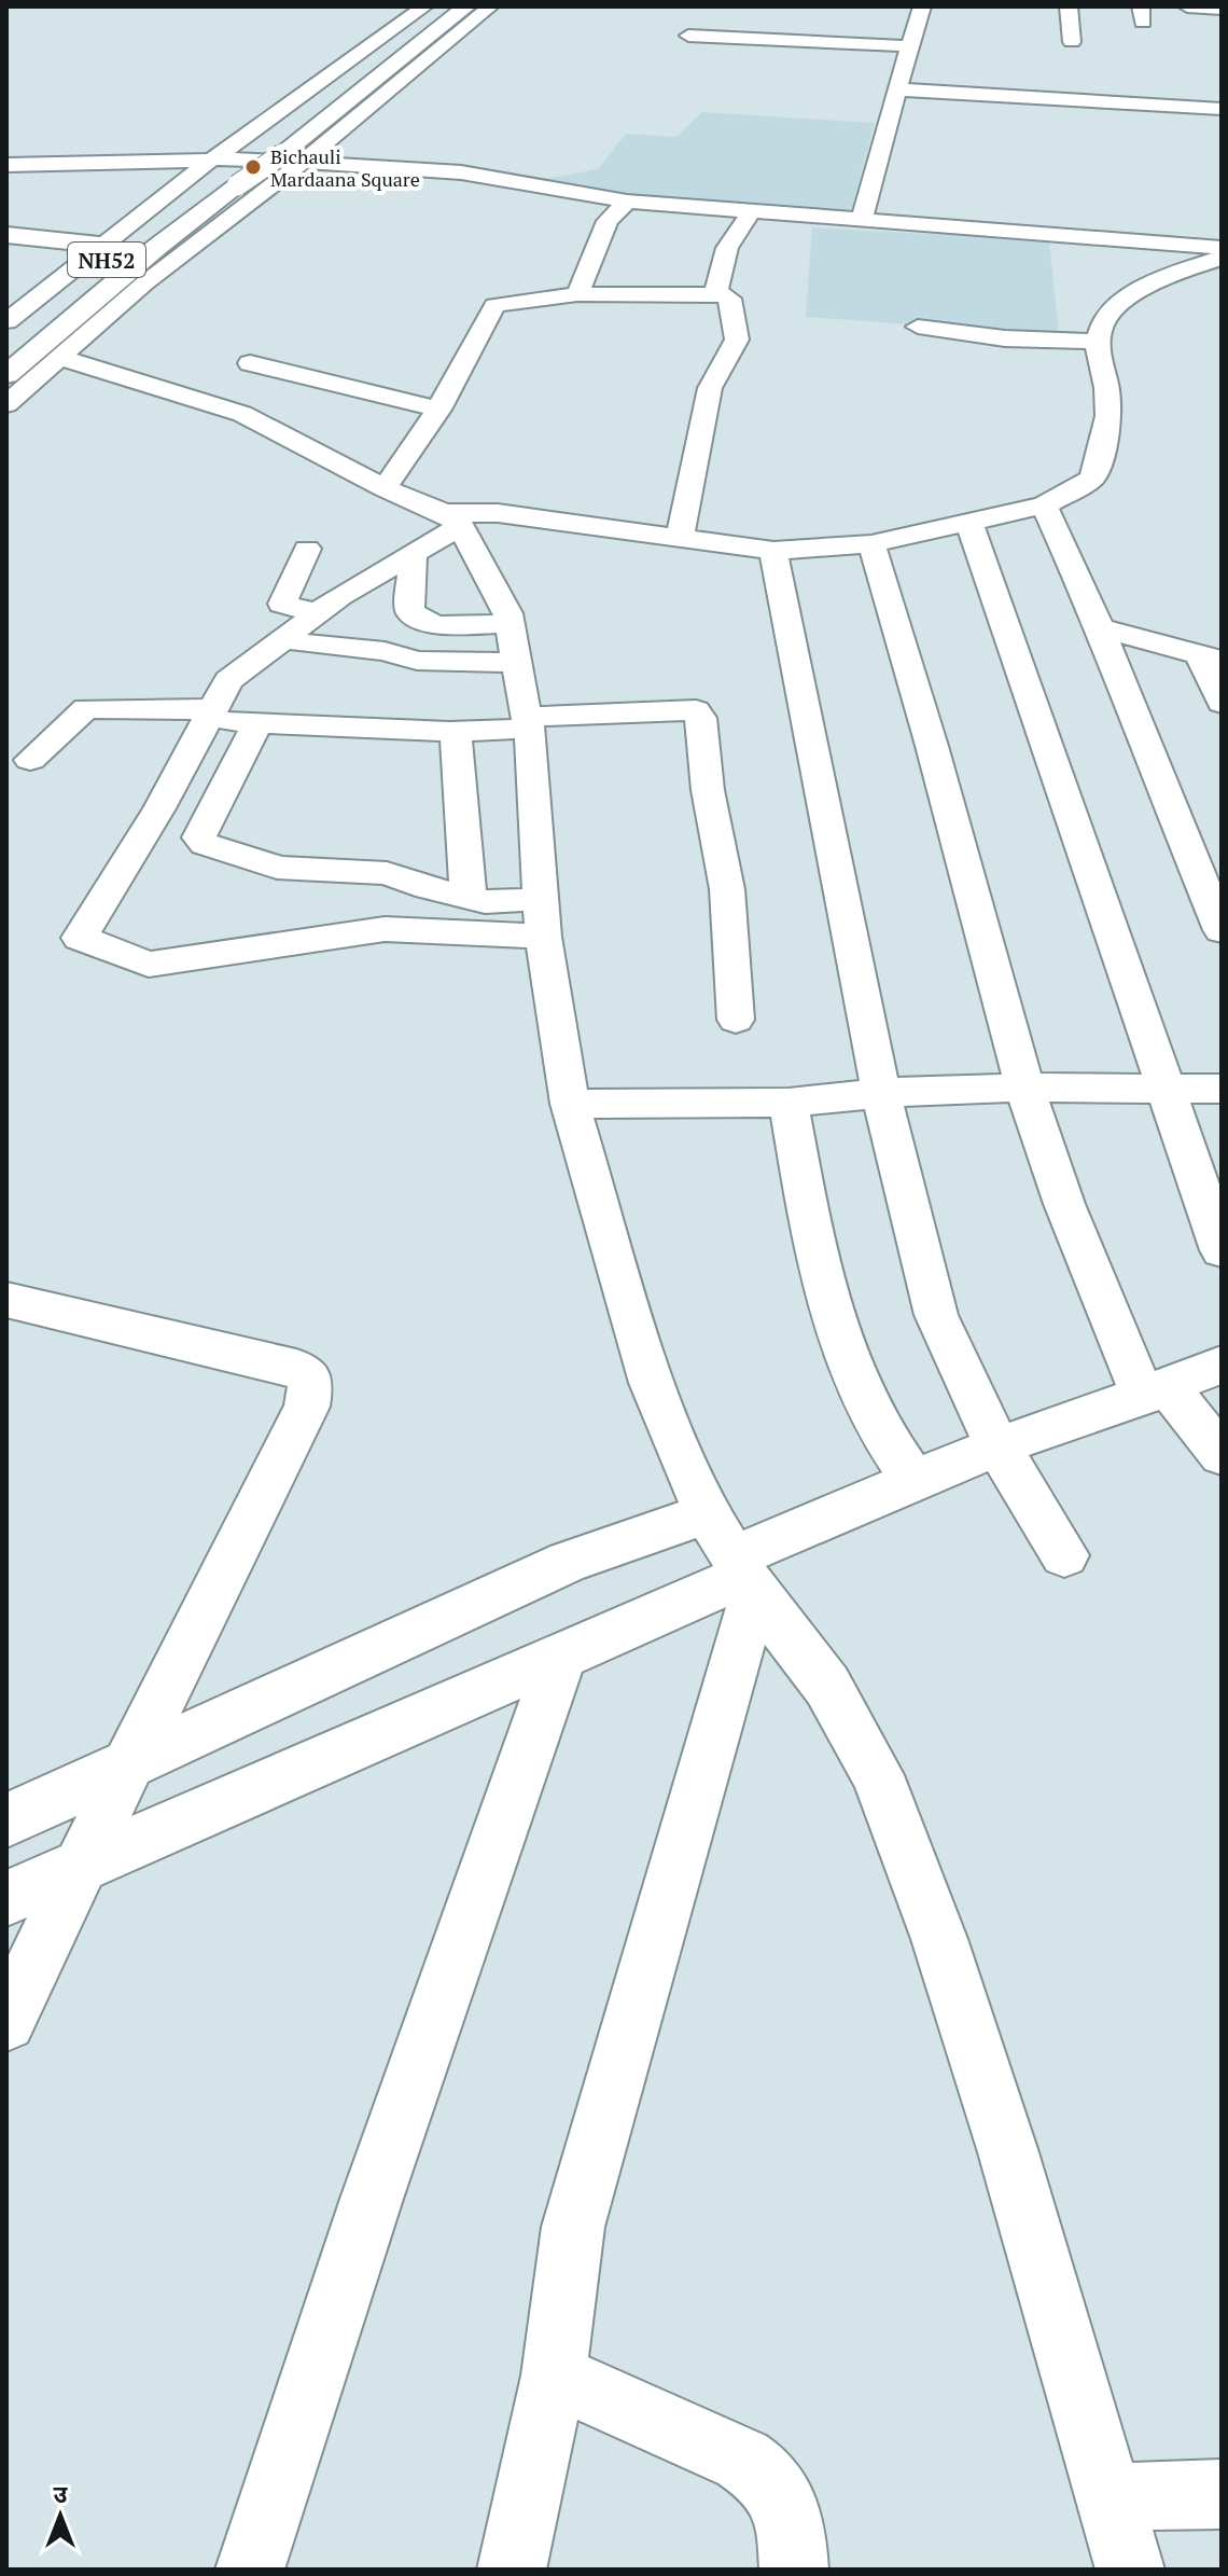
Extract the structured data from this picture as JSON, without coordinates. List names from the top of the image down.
{
  "streets": {
    "main road": ["NH52"]
  },
  "places": ["Bichauli Mardaana Square"],
  "north": "top"
}
